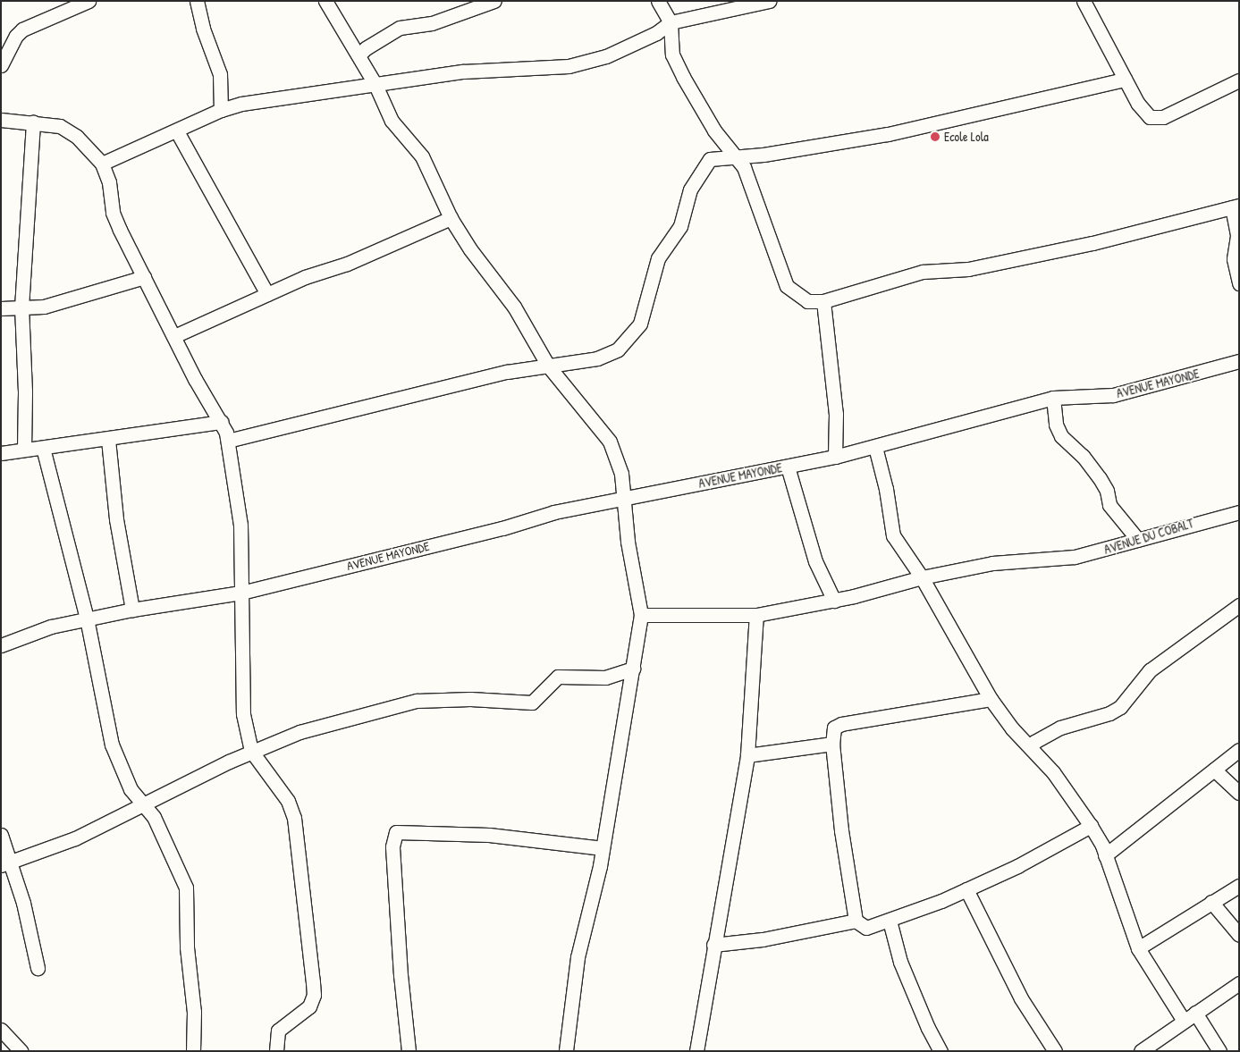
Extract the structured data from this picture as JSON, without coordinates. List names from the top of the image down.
{
  "streets": {
    "street": ["AVENUE MAYONDE", "AVENUE DU COBALT"]
  },
  "places": ["Ecole Lola"]
}
